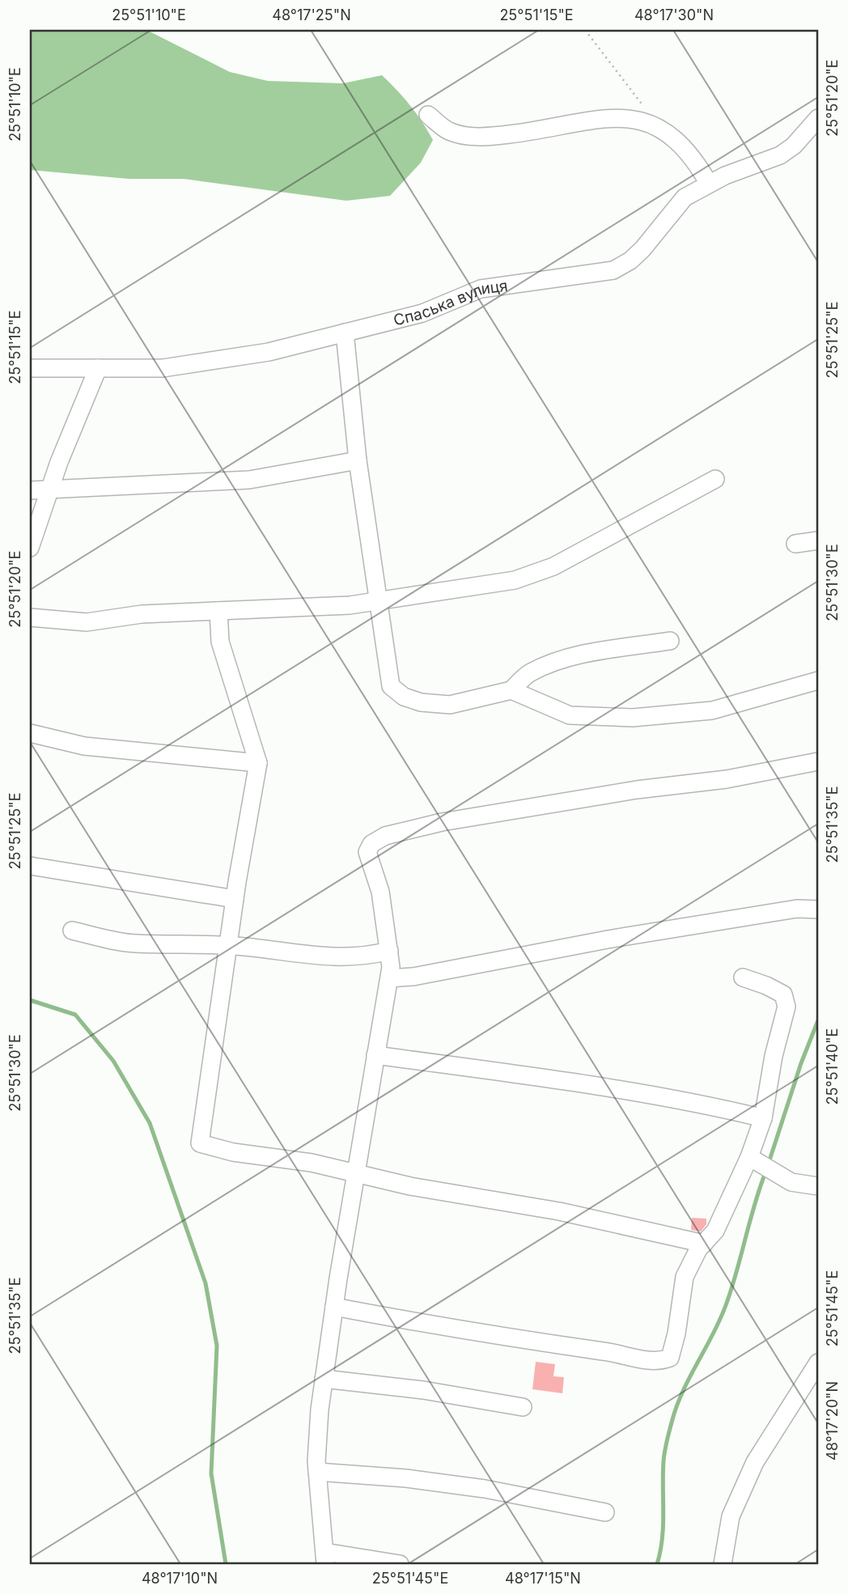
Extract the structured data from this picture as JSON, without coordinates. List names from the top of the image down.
{
  "streets": {
    "street": ["Спаська вулиця"]
  },
  "coordinates": [
    "25°51'10\"E",
    "48°17'25\"N",
    "25°51'15\"E",
    "48°17'30\"N",
    "25°51'20\"E",
    "25°51'25\"E",
    "25°51'30\"E",
    "25°51'35\"E",
    "25°51'40\"E",
    "25°51'45\"E",
    "48°17'20\"N",
    "48°17'10\"N",
    "48°17'15\"N"
  ]
}
